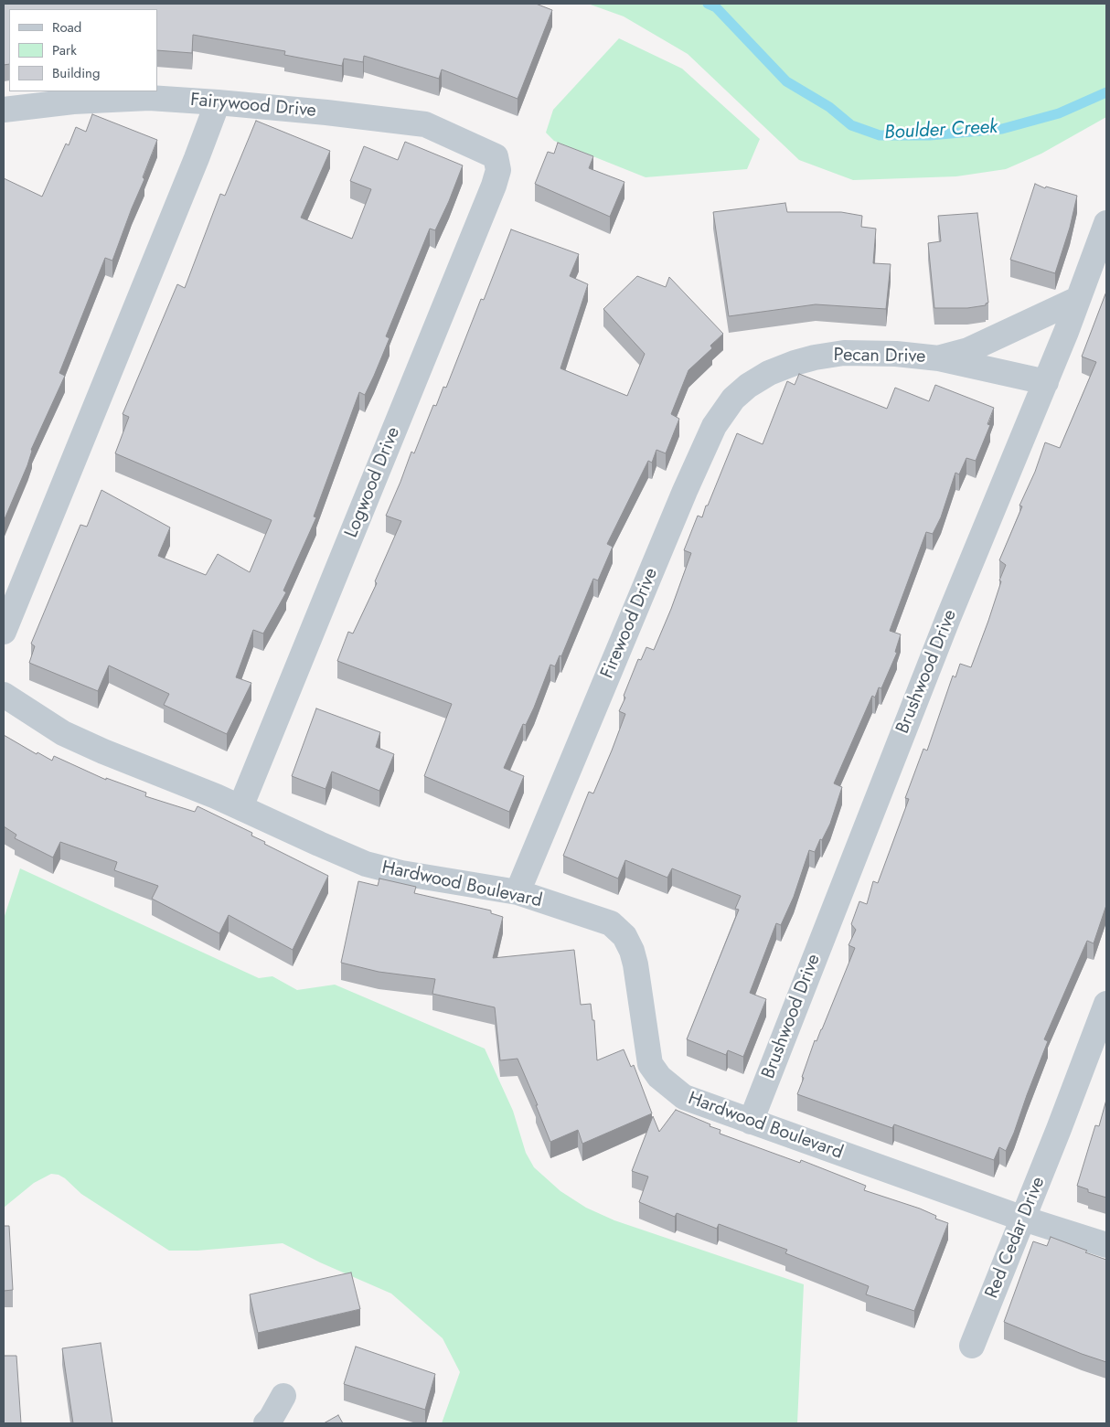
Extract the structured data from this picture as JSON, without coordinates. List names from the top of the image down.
{
  "streets": {
    "street": [
      "Fairywood Drive",
      "Pecan Drive",
      "Logwood Drive",
      "Firewood Drive",
      "Brushwood Drive",
      "Hardwood Boulevard",
      "Red Cedar Drive"
    ]
  },
  "crossings": [
    ["Fairywood Drive", "Logwood Drive"],
    ["Pecan Drive", "Firewood Drive"],
    ["Pecan Drive", "Brushwood Drive"],
    ["Logwood Drive", "Hardwood Boulevard"],
    ["Firewood Drive", "Hardwood Boulevard"],
    ["Brushwood Drive", "Hardwood Boulevard"],
    ["Hardwood Boulevard", "Red Cedar Drive"]
  ],
  "water": ["Boulder Creek"],
  "legend": ["Road", "Park", "Building"]
}
